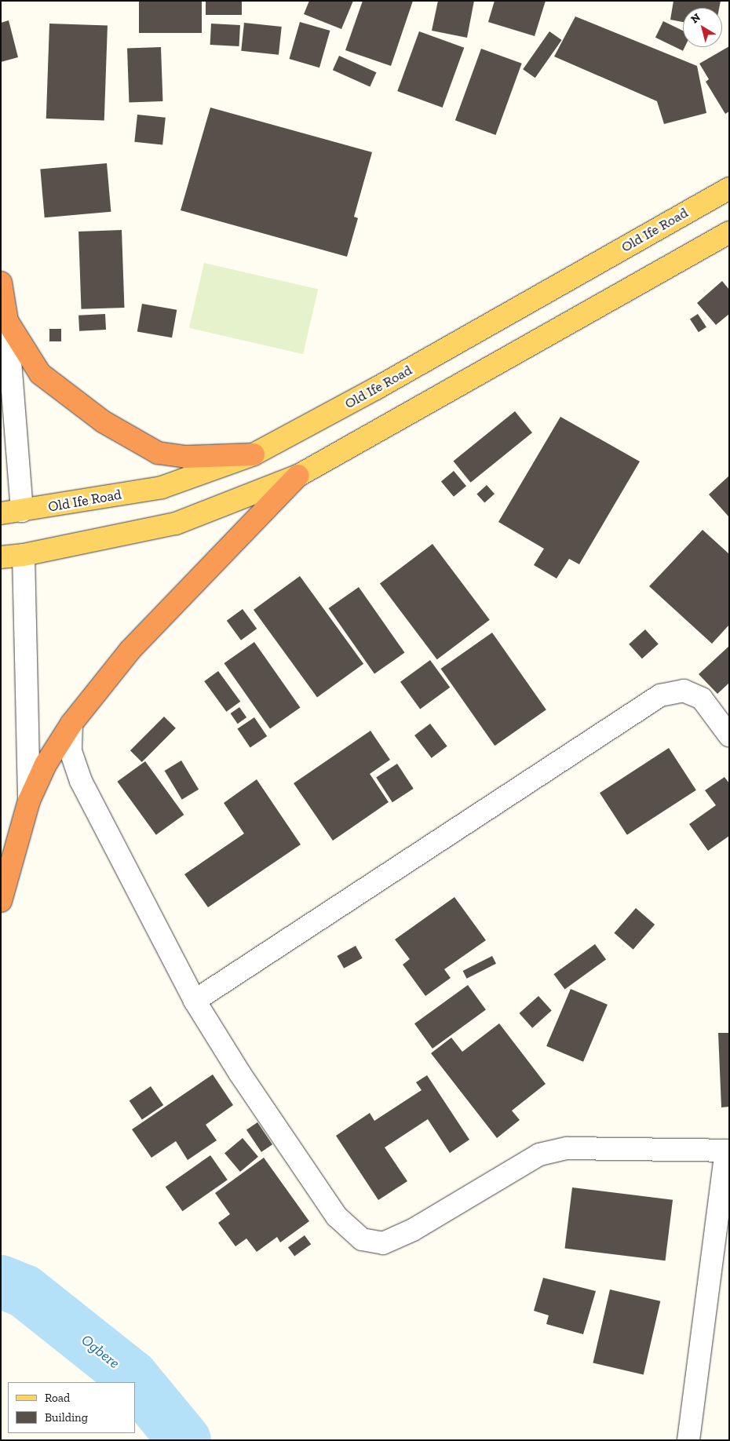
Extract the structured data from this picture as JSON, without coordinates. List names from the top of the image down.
{
  "streets": {
    "main road": ["Old Ife Road"]
  },
  "water": ["Ogbere"],
  "legend": ["Road", "Building"],
  "north": "top left"
}
